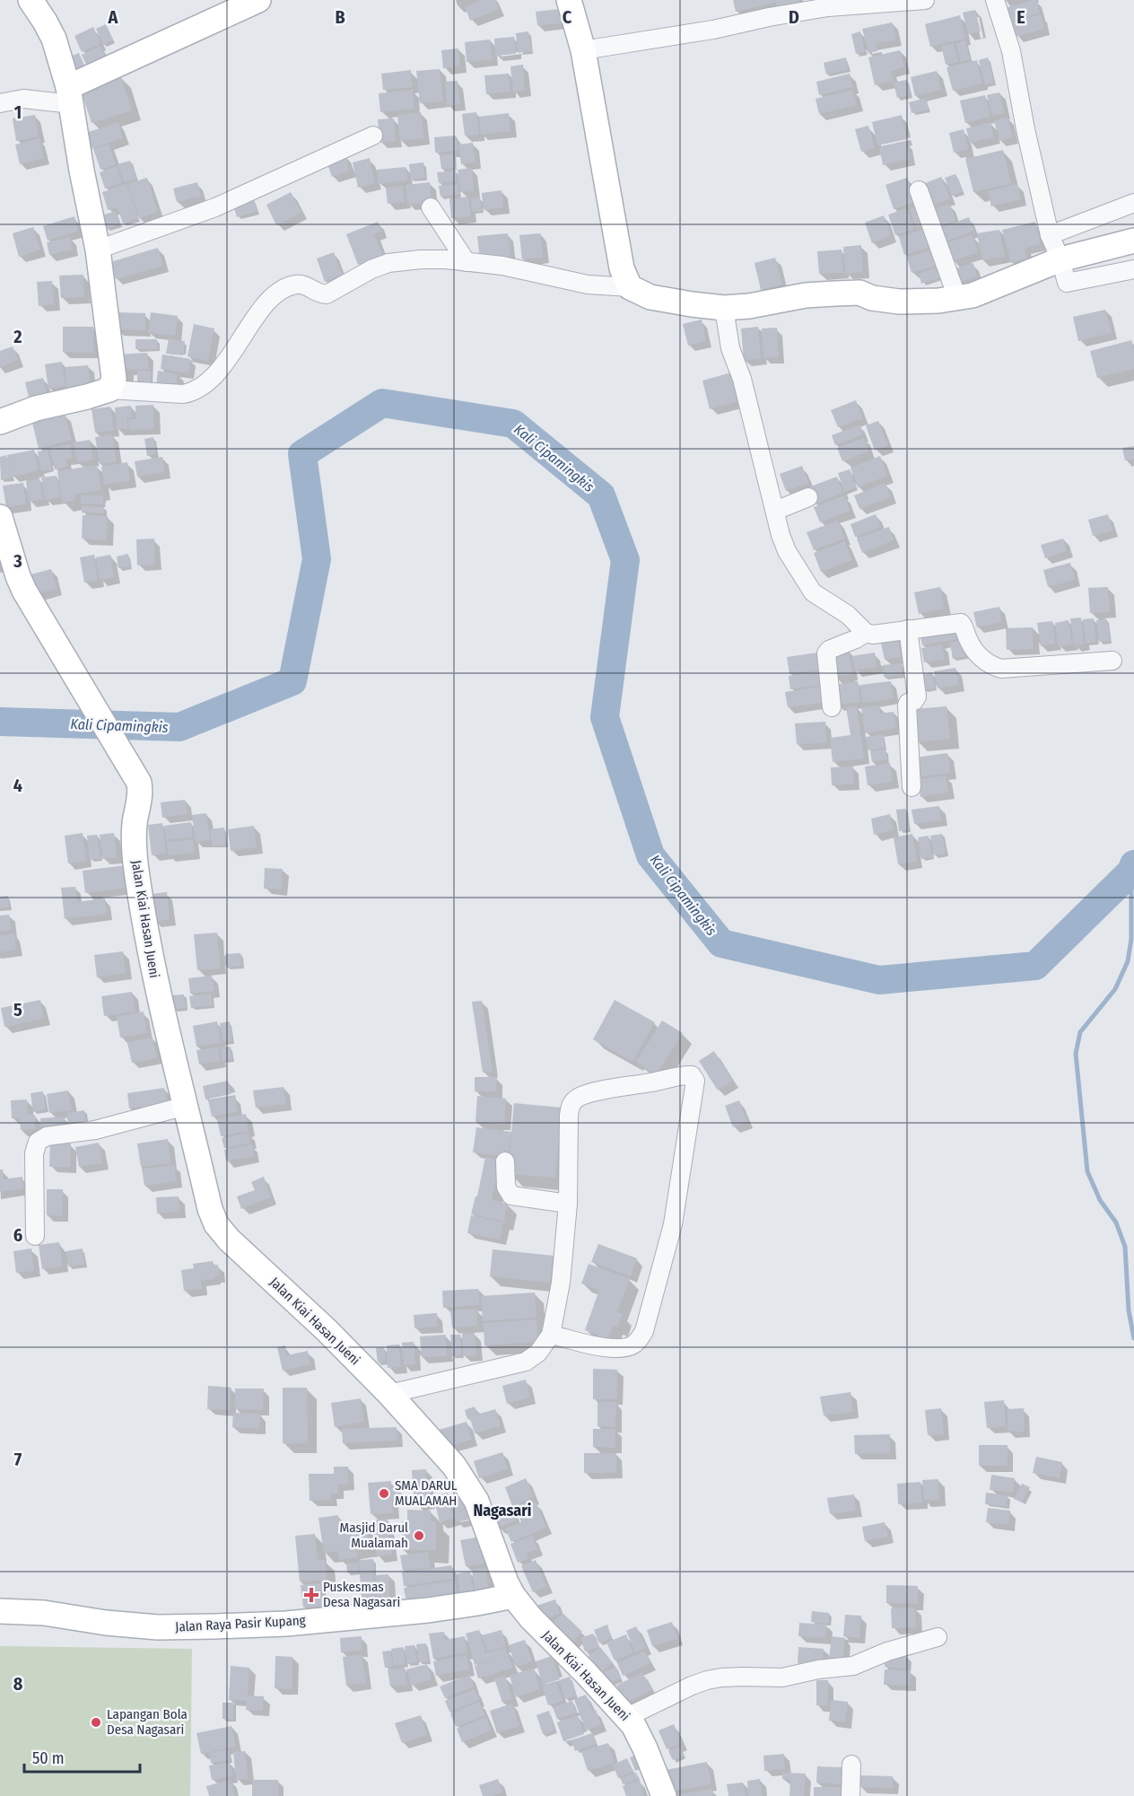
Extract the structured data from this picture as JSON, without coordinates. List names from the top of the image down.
{
  "streets": {
    "street": ["Jalan Kiai Hasan Jueni", "Jalan Raya Pasir Kupang"]
  },
  "crossings": [
    ["Jalan Kiai Hasan Jueni", "Jalan Raya Pasir Kupang"]
  ],
  "districts": ["Nagasari"],
  "water": ["Kali Cipamingkis"],
  "places": {
    "other": ["SMA DARUL MUALAMAH", "Masjid Darul Mualamah", "Lapangan Bola Desa Nagasari"],
    "health": ["Puskesmas Desa Nagasari"]
  },
  "scale_bar": "50 m",
  "grid": {
    "columns": [
      "A",
      "B",
      "C",
      "D",
      "E"
    ],
    "rows": [
      "1",
      "2",
      "3",
      "4",
      "5",
      "6",
      "7",
      "8"
    ]
  }
}
